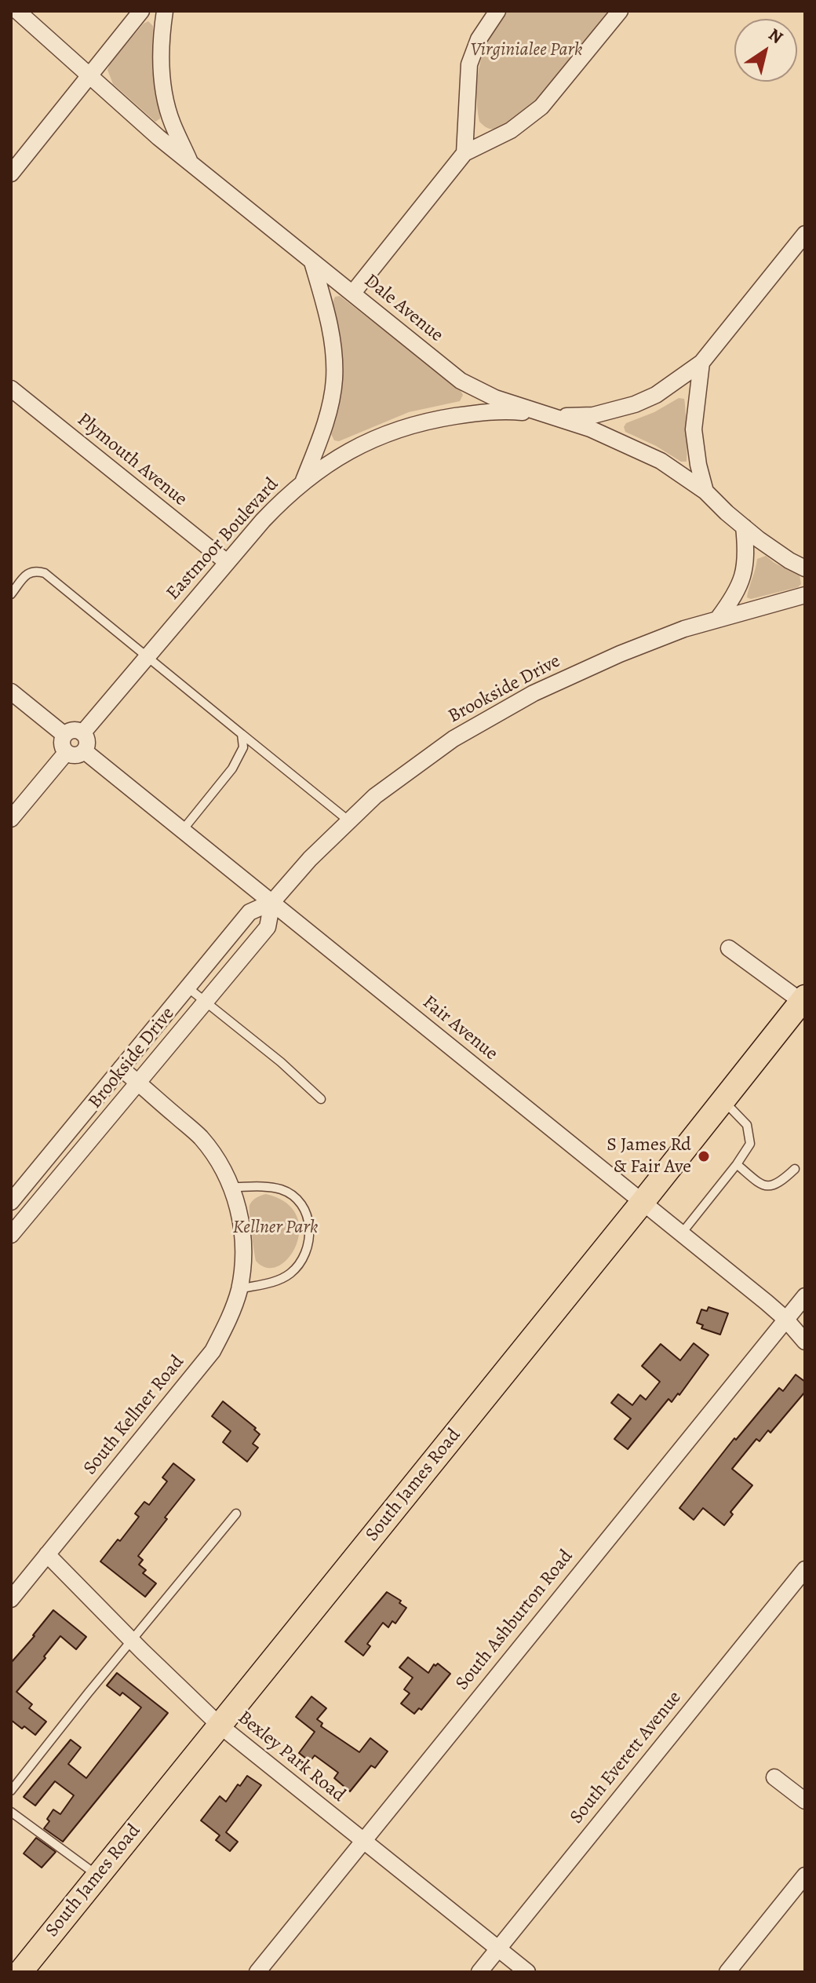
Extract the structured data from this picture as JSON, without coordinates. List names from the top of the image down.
{
  "streets": {
    "main road": ["South James Road"],
    "street": [
      "Dale Avenue",
      "Plymouth Avenue",
      "Eastmoor Boulevard",
      "Brookside Drive",
      "Fair Avenue",
      "South Kellner Road",
      "South Ashburton Road",
      "Bexley Park Road",
      "South Everett Avenue"
    ]
  },
  "crossings": [
    ["Dale Avenue", "Eastmoor Boulevard"],
    ["Plymouth Avenue", "Eastmoor Boulevard"],
    ["Eastmoor Boulevard", "Fair Avenue"],
    ["Brookside Drive", "Fair Avenue"],
    ["Brookside Drive", "South Kellner Road"],
    ["Fair Avenue", "South James Road"],
    ["Fair Avenue", "South Ashburton Road"],
    ["South Kellner Road", "Bexley Park Road"],
    ["South James Road", "Bexley Park Road"],
    ["South Ashburton Road", "Bexley Park Road"],
    ["Bexley Park Road", "South Everett Avenue"]
  ],
  "parks": ["Virginialee Park", "Kellner Park"],
  "places": ["S James Rd & Fair Ave"],
  "north": "top right"
}
